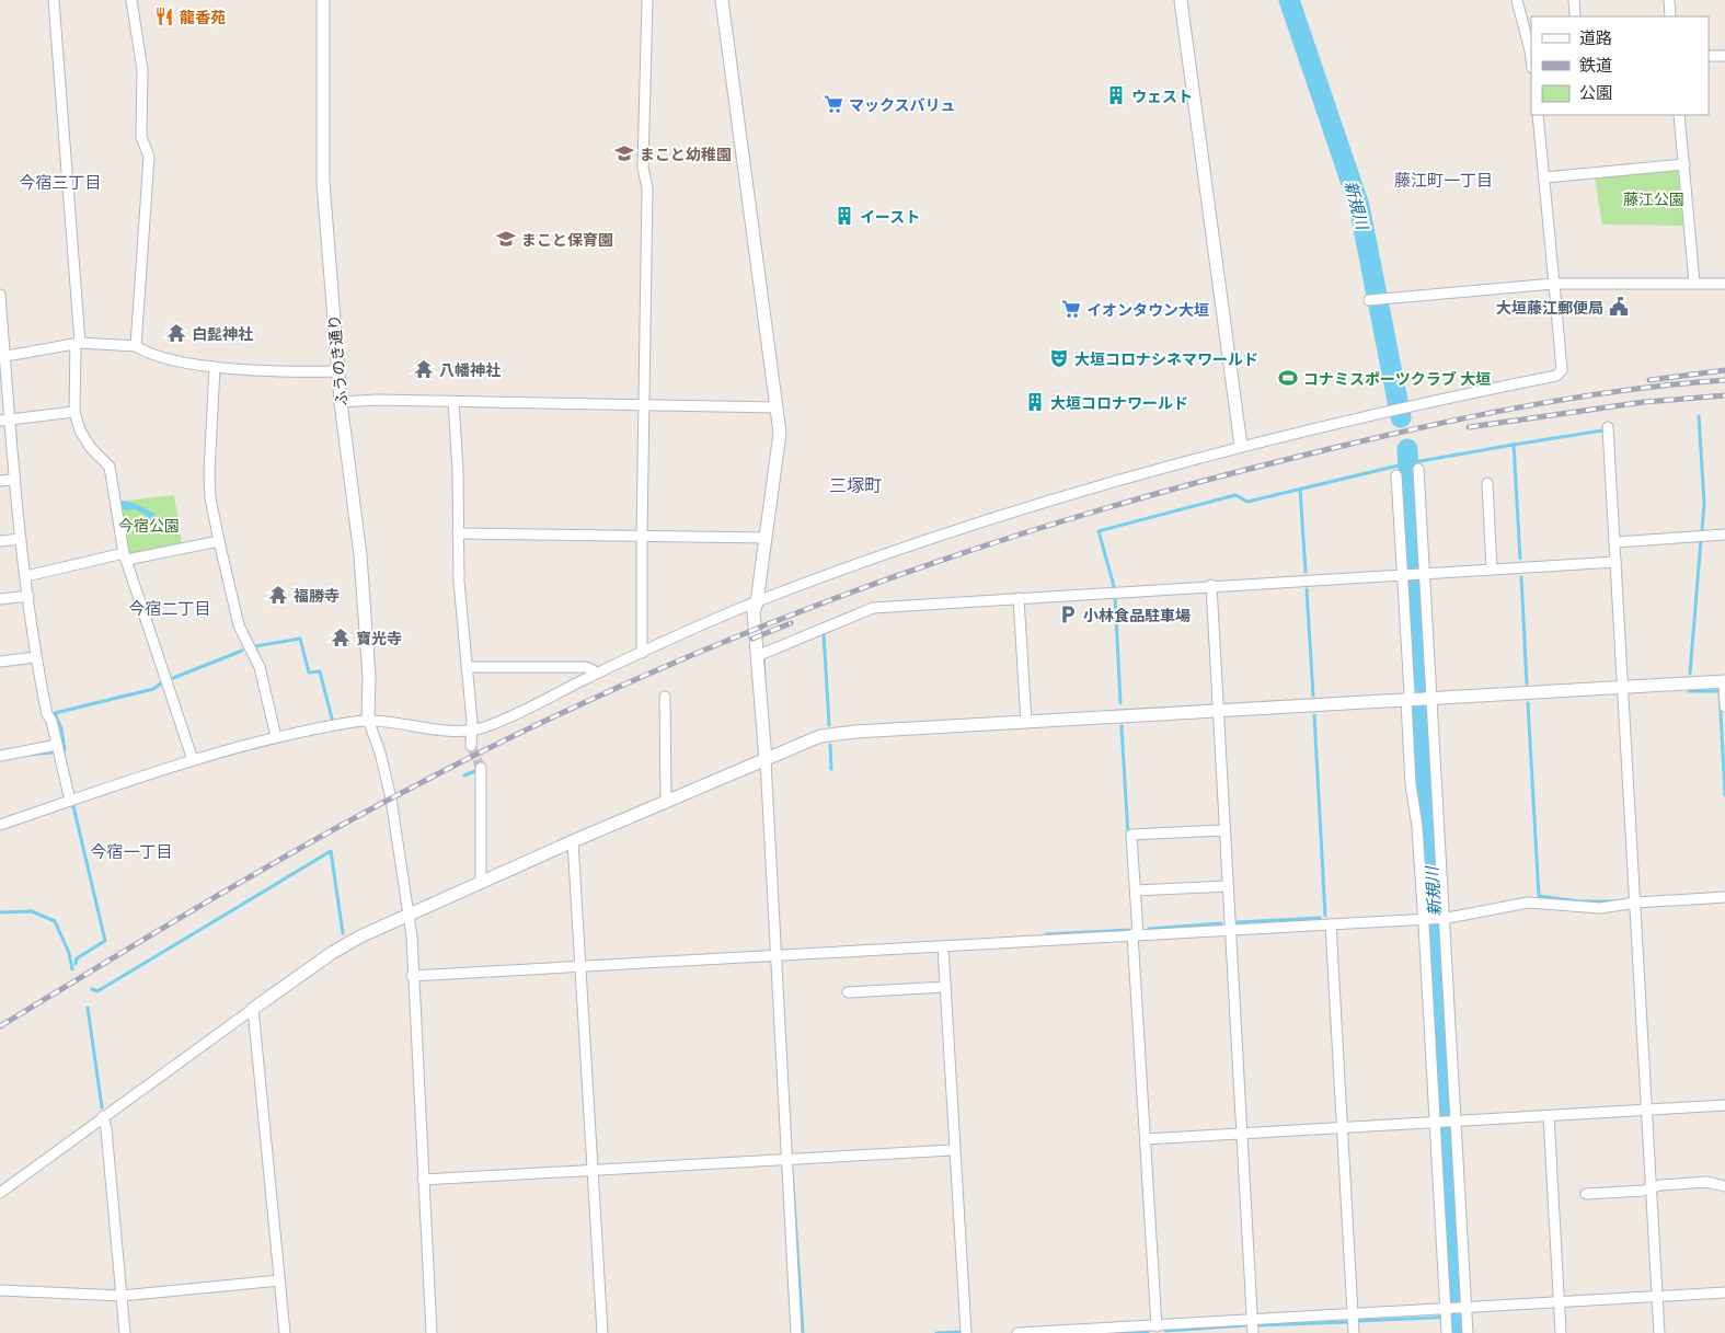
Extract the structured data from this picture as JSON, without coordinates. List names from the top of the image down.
{
  "streets": {
    "street": ["ふうのき通り"]
  },
  "districts": [
    "藤江町一丁目",
    "今宿三丁目",
    "三塚町",
    "今宿二丁目",
    "今宿一丁目"
  ],
  "water": ["新規川"],
  "parks": ["藤江公園", "今宿公園"],
  "places": {
    "restaurant": ["龍香苑"],
    "building": ["ウェスト", "イースト", "大垣コロナワールド"],
    "supermarket": ["マックスバリュ", "イオンタウン大垣"],
    "school or university": ["まこと幼稚園", "まこと保育園"],
    "public building": ["大垣藤江郵便局"],
    "temple": [
      "白髭神社",
      "八幡神社",
      "福勝寺",
      "寶光寺"
    ],
    "theatre": ["大垣コロナシネマワールド"],
    "sports": ["コナミスポーツクラブ 大垣"],
    "parking": ["小林食品駐車場"]
  },
  "legend": ["道路", "鉄道", "公園"]
}
